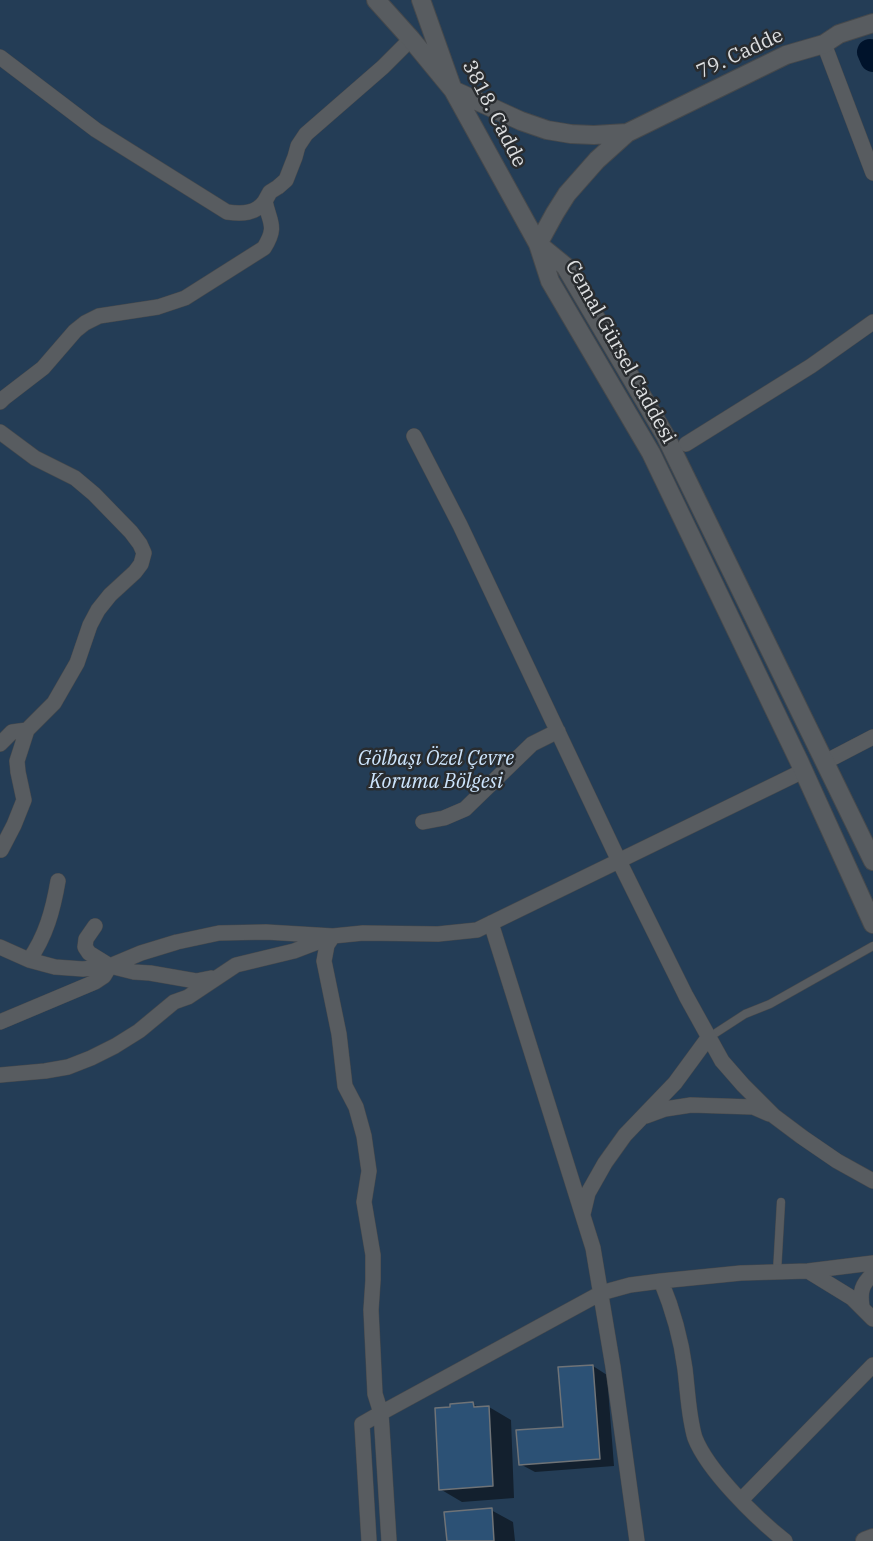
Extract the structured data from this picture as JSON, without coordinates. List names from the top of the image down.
{
  "streets": {
    "street": ["79. Cadde", "3818. Cadde", "Cemal Gürsel Caddesi"]
  },
  "crossings": [
    ["79. Cadde", "3818. Cadde"],
    ["79. Cadde", "Cemal Gürsel Caddesi"],
    ["3818. Cadde", "Cemal Gürsel Caddesi"]
  ],
  "parks": ["Gölbaşı Özel Çevre Koruma Bölgesi"]
}
